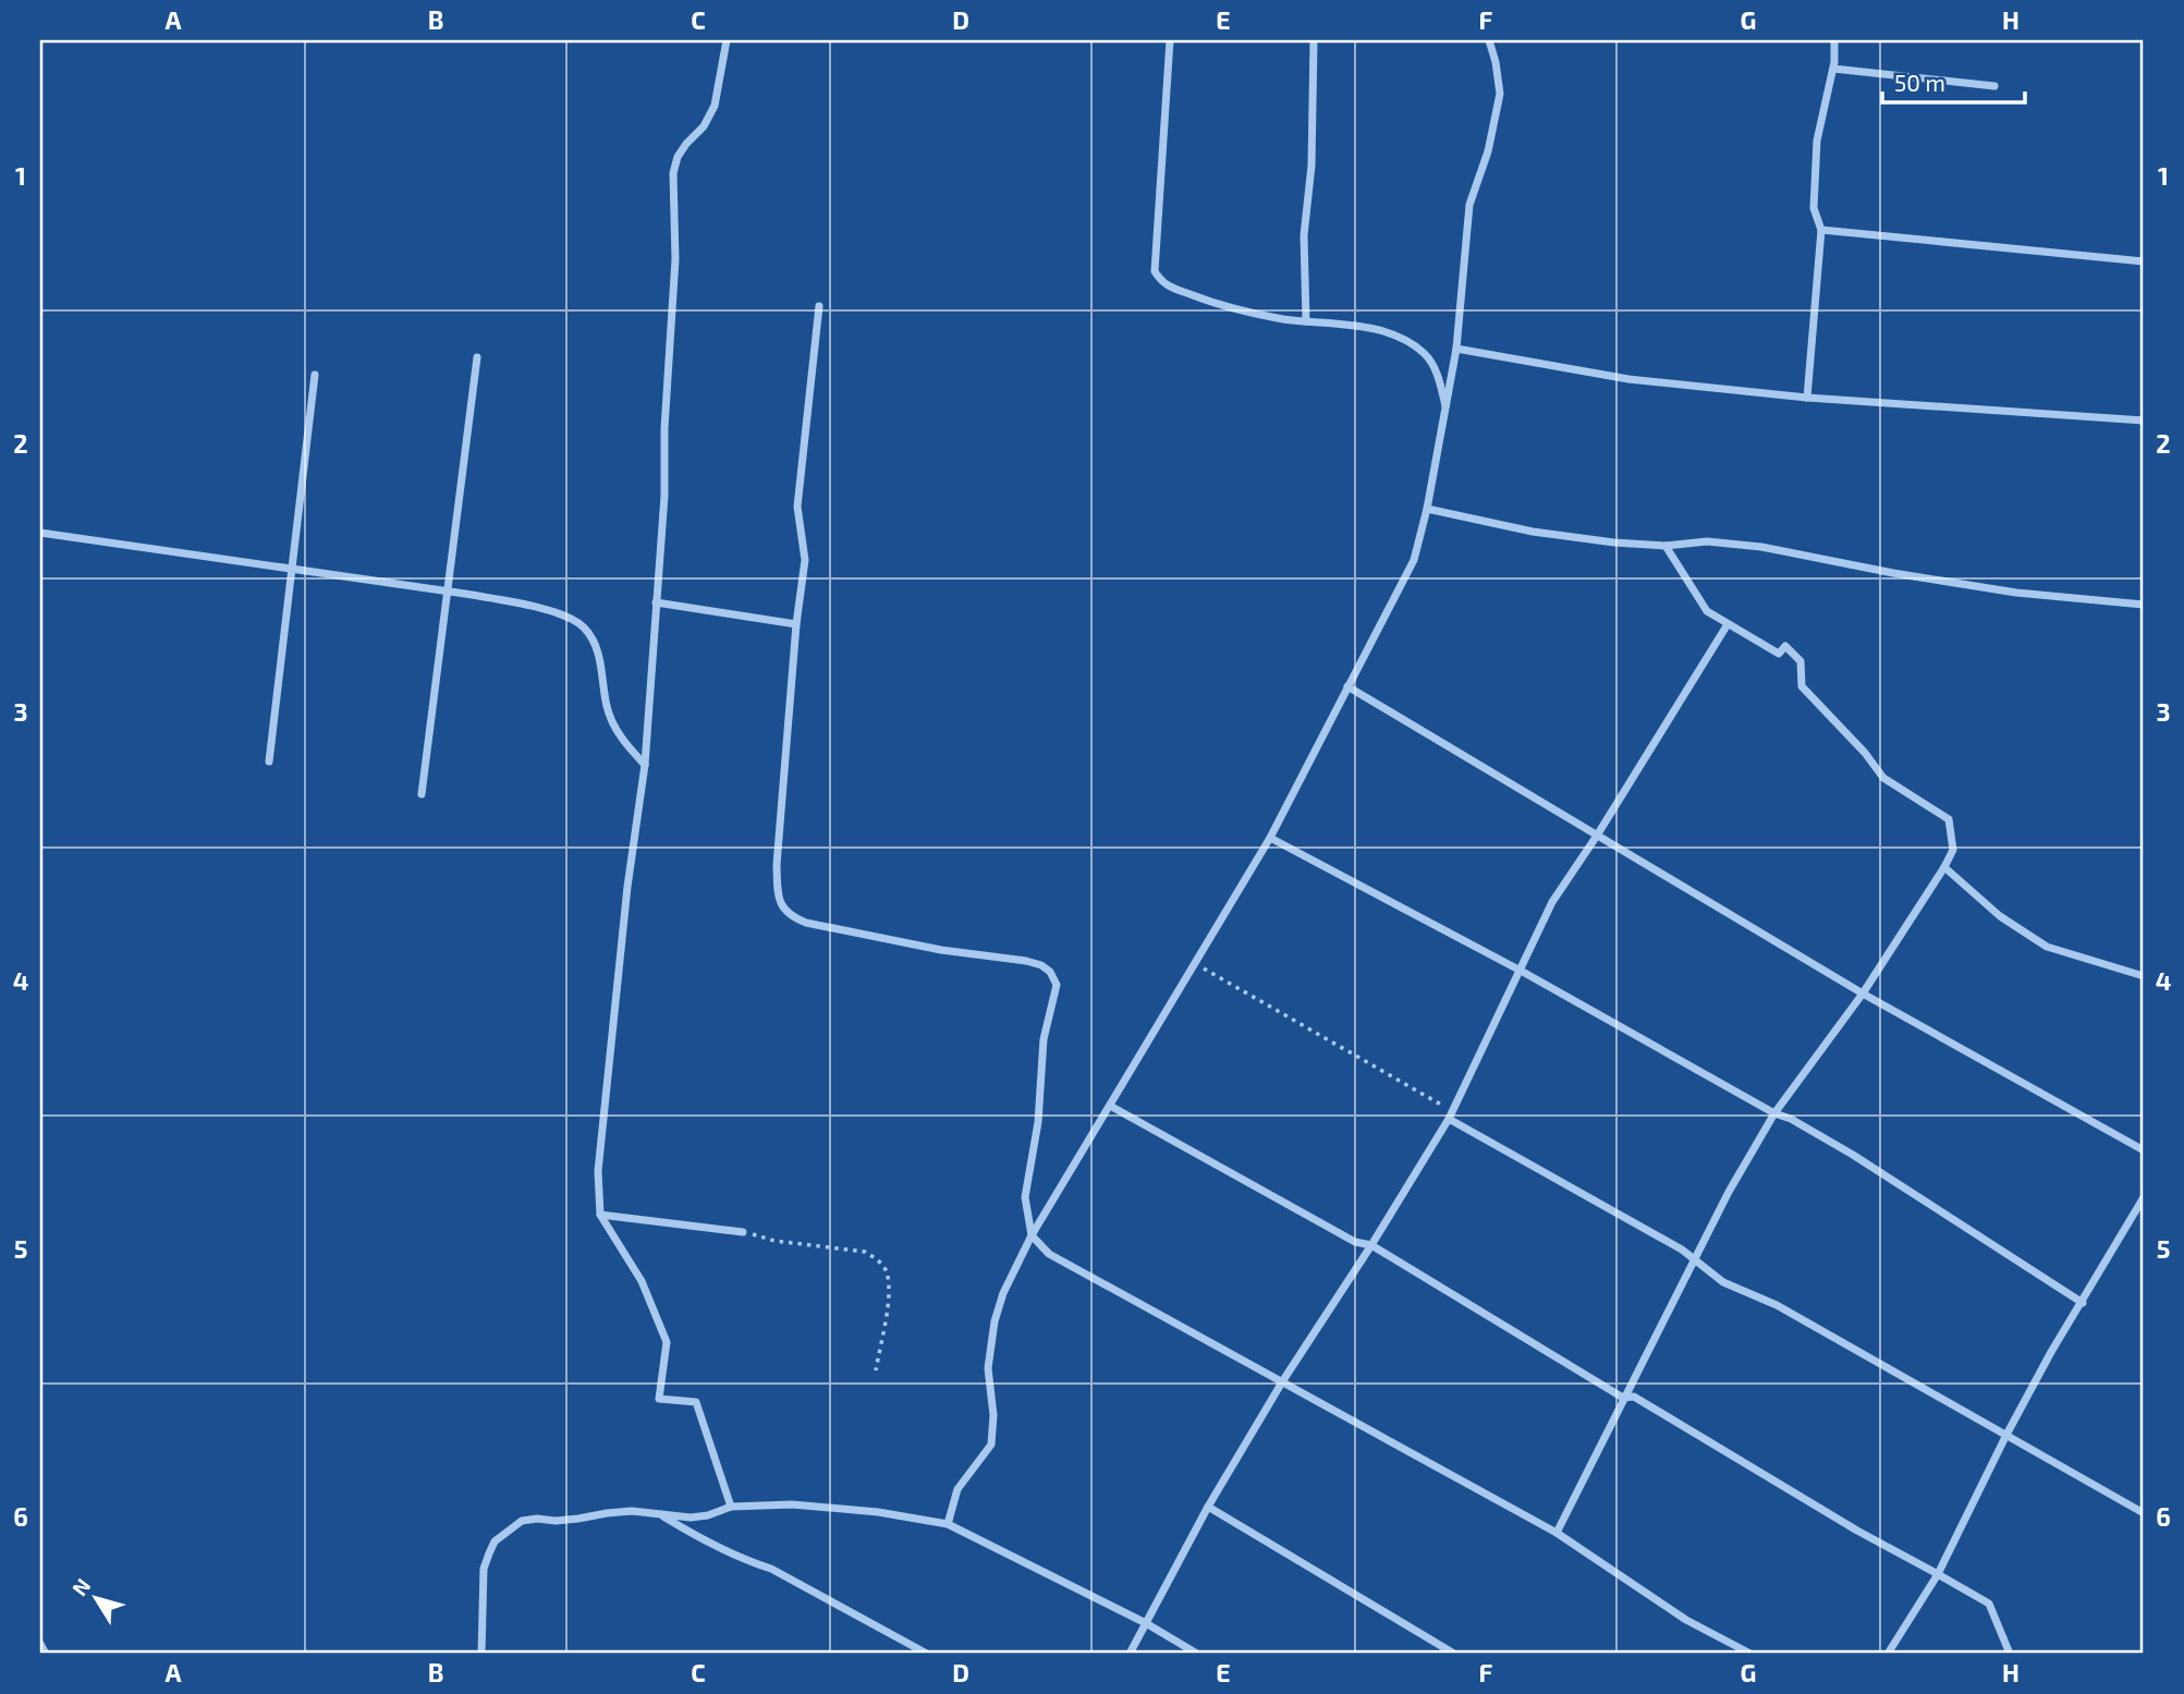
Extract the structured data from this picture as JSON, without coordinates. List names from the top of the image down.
{
  "scale_bar": "50 m",
  "north": "top left",
  "grid": {
    "columns": [
      "A",
      "B",
      "C",
      "D",
      "E",
      "F",
      "G",
      "H"
    ],
    "rows": [
      "1",
      "2",
      "3",
      "4",
      "5",
      "6"
    ]
  }
}
